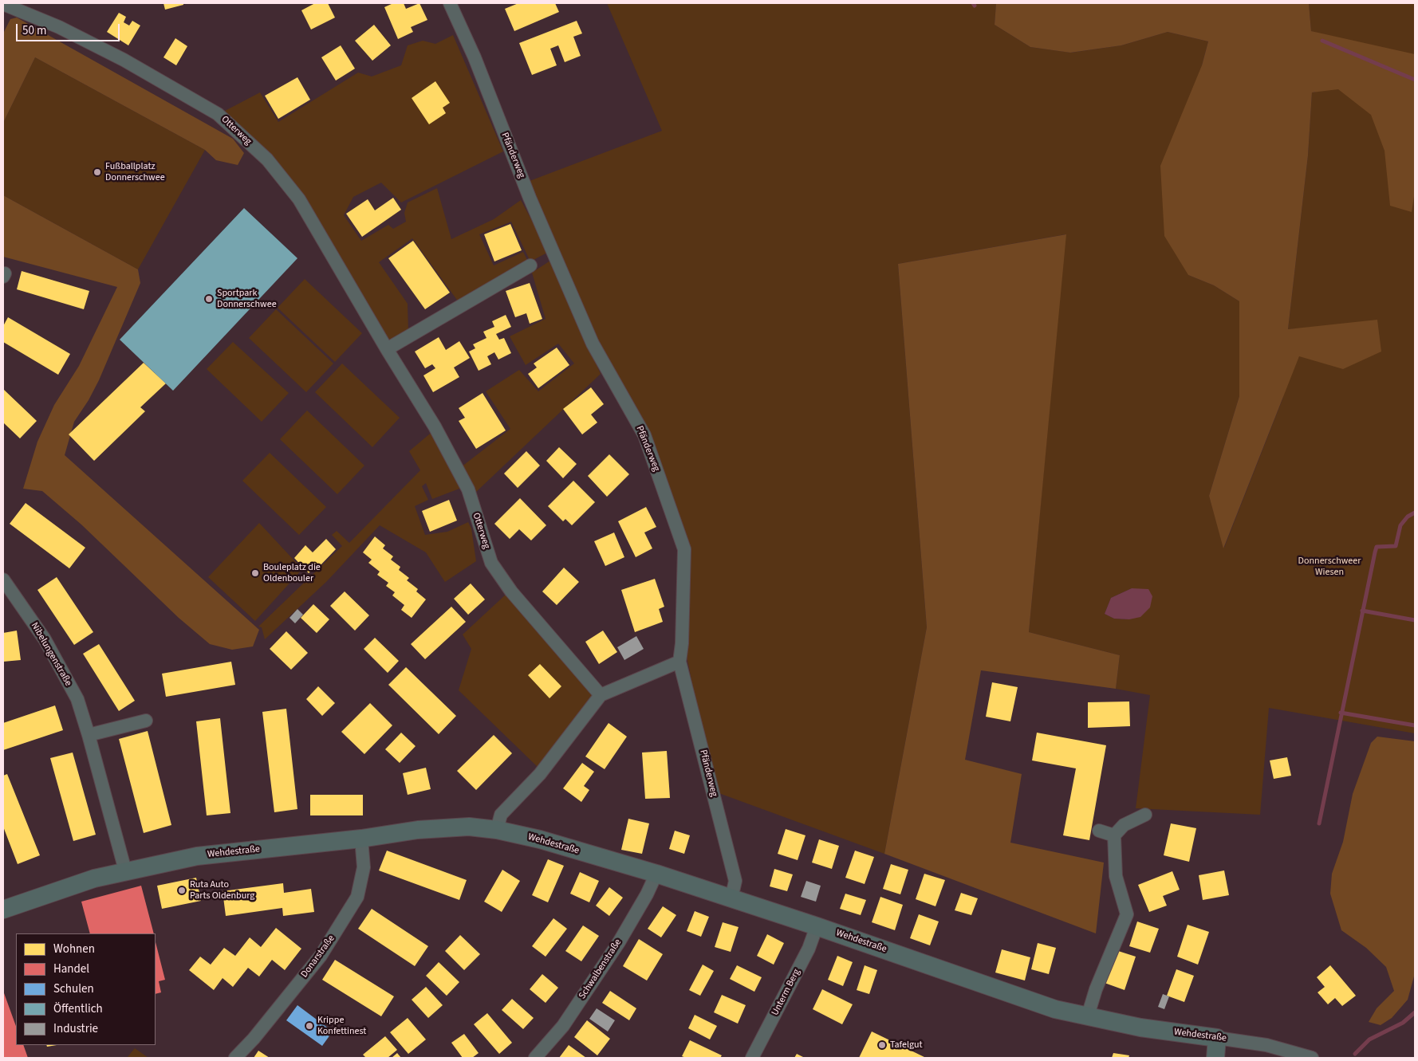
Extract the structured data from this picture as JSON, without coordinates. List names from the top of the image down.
{
  "streets": {
    "street": [
      "Otterweg",
      "Pfänderweg",
      "Nibelungenstraße",
      "Wehdestraße",
      "Donarstraße",
      "Schwalbenstraße",
      "Unterm Berg"
    ]
  },
  "crossings": [
    ["Pfänderweg", "Wehdestraße"],
    ["Nibelungenstraße", "Wehdestraße"],
    ["Wehdestraße", "Donarstraße"],
    ["Wehdestraße", "Schwalbenstraße"],
    ["Wehdestraße", "Unterm Berg"]
  ],
  "parks": ["Donnerschweer Wiesen"],
  "places": [
    "Fußballplatz Donnerschwee",
    "Sportpark Donnerschwee",
    "Bouleplatz die Oldenbouler",
    "Ruta Auto Parts Oldenburg",
    "Krippe Konfettinest",
    "Tafelgut"
  ],
  "legend": [
    "Wohnen",
    "Handel",
    "Schulen",
    "Öffentlich",
    "Industrie"
  ],
  "scale_bar": "50 m"
}
